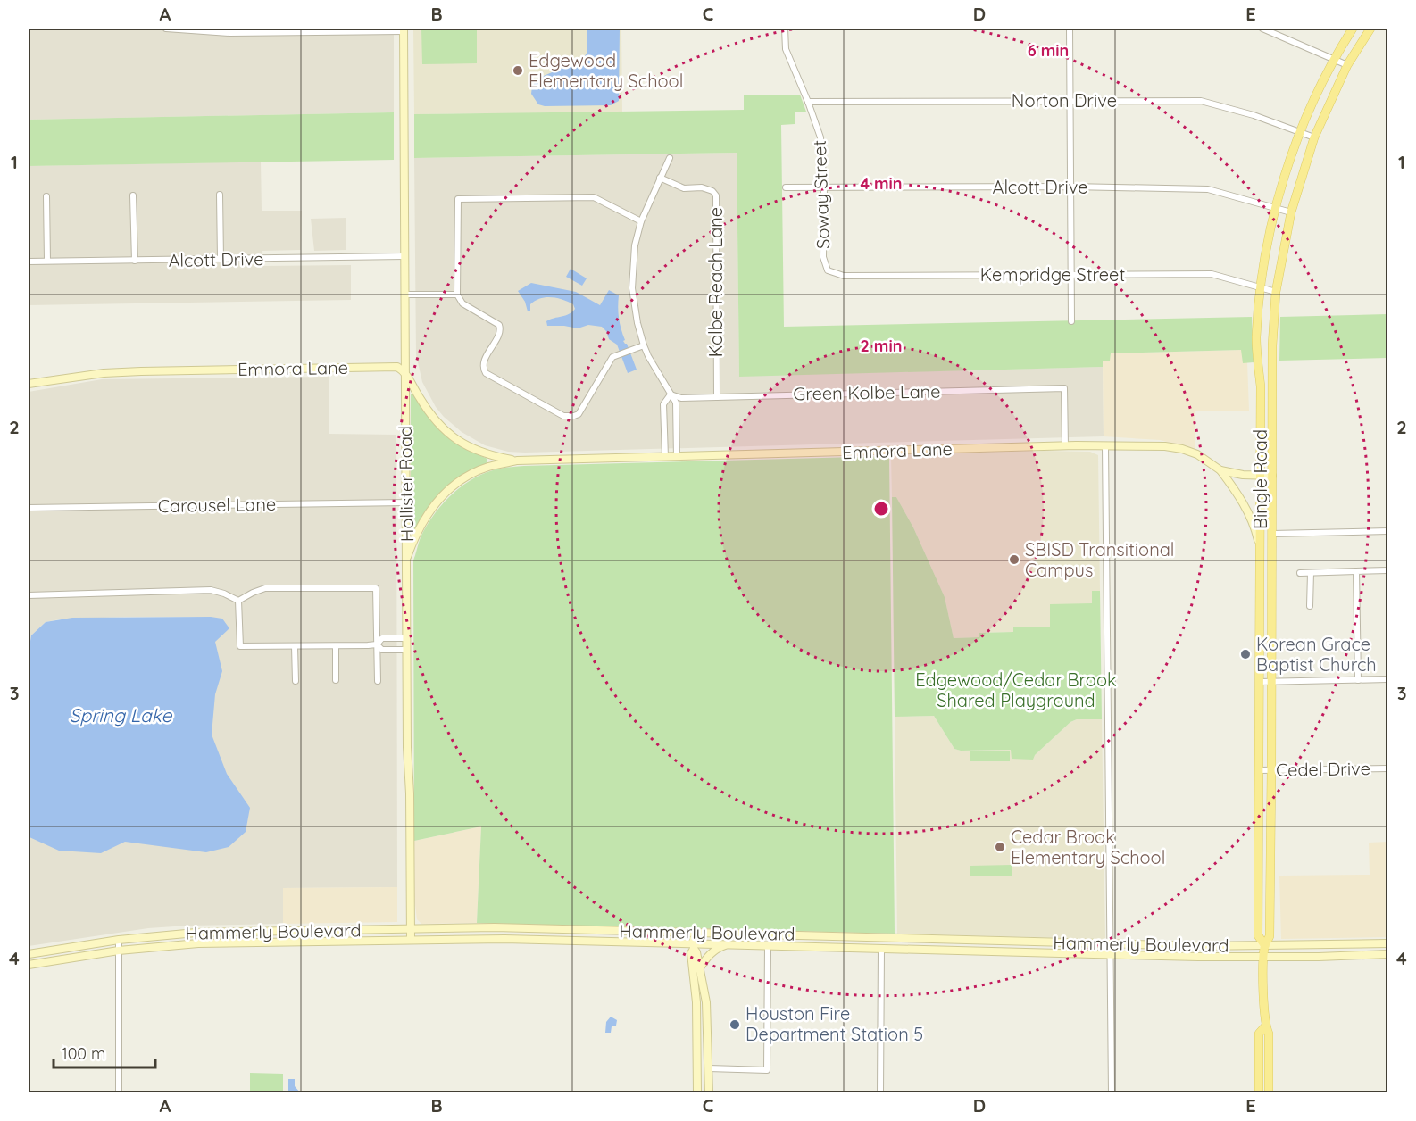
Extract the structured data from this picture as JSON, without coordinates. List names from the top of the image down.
{
  "streets": {
    "main road": [
      "Emnora Lane",
      "Bingle Road",
      "Hollister Road",
      "Hammerly Boulevard"
    ],
    "street": [
      "Norton Drive",
      "Alcott Drive",
      "Soway Street",
      "Kempridge Street",
      "Kolbe Reach Lane",
      "Green Kolbe Lane",
      "Carousel Lane",
      "Cedel Drive"
    ]
  },
  "crossings": [
    ["Norton Drive", "Soway Street"],
    ["Norton Drive", "Bingle Road"],
    ["Alcott Drive", "Soway Street"],
    ["Alcott Drive", "Bingle Road"],
    ["Alcott Drive", "Hollister Road"],
    ["Soway Street", "Kempridge Street"],
    ["Kempridge Street", "Bingle Road"],
    ["Kolbe Reach Lane", "Green Kolbe Lane"],
    ["Emnora Lane", "Green Kolbe Lane"],
    ["Emnora Lane", "Bingle Road"],
    ["Emnora Lane", "Hollister Road"],
    ["Bingle Road", "Cedel Drive"],
    ["Bingle Road", "Hammerly Boulevard"],
    ["Hollister Road", "Carousel Lane"],
    ["Hollister Road", "Hammerly Boulevard"]
  ],
  "water": ["Spring Lake"],
  "parks": ["Edgewood/Cedar Brook Shared Playground"],
  "places": [
    "Edgewood Elementary School",
    "SBISD Transitional Campus",
    "Korean Grace Baptist Church",
    "Cedar Brook Elementary School",
    "Houston Fire Department Station 5"
  ],
  "scale_bar": "100 m",
  "grid": {
    "columns": [
      "A",
      "B",
      "C",
      "D",
      "E"
    ],
    "rows": [
      "1",
      "2",
      "3",
      "4"
    ]
  },
  "rings": ["6 min", "4 min", "2 min"]
}
